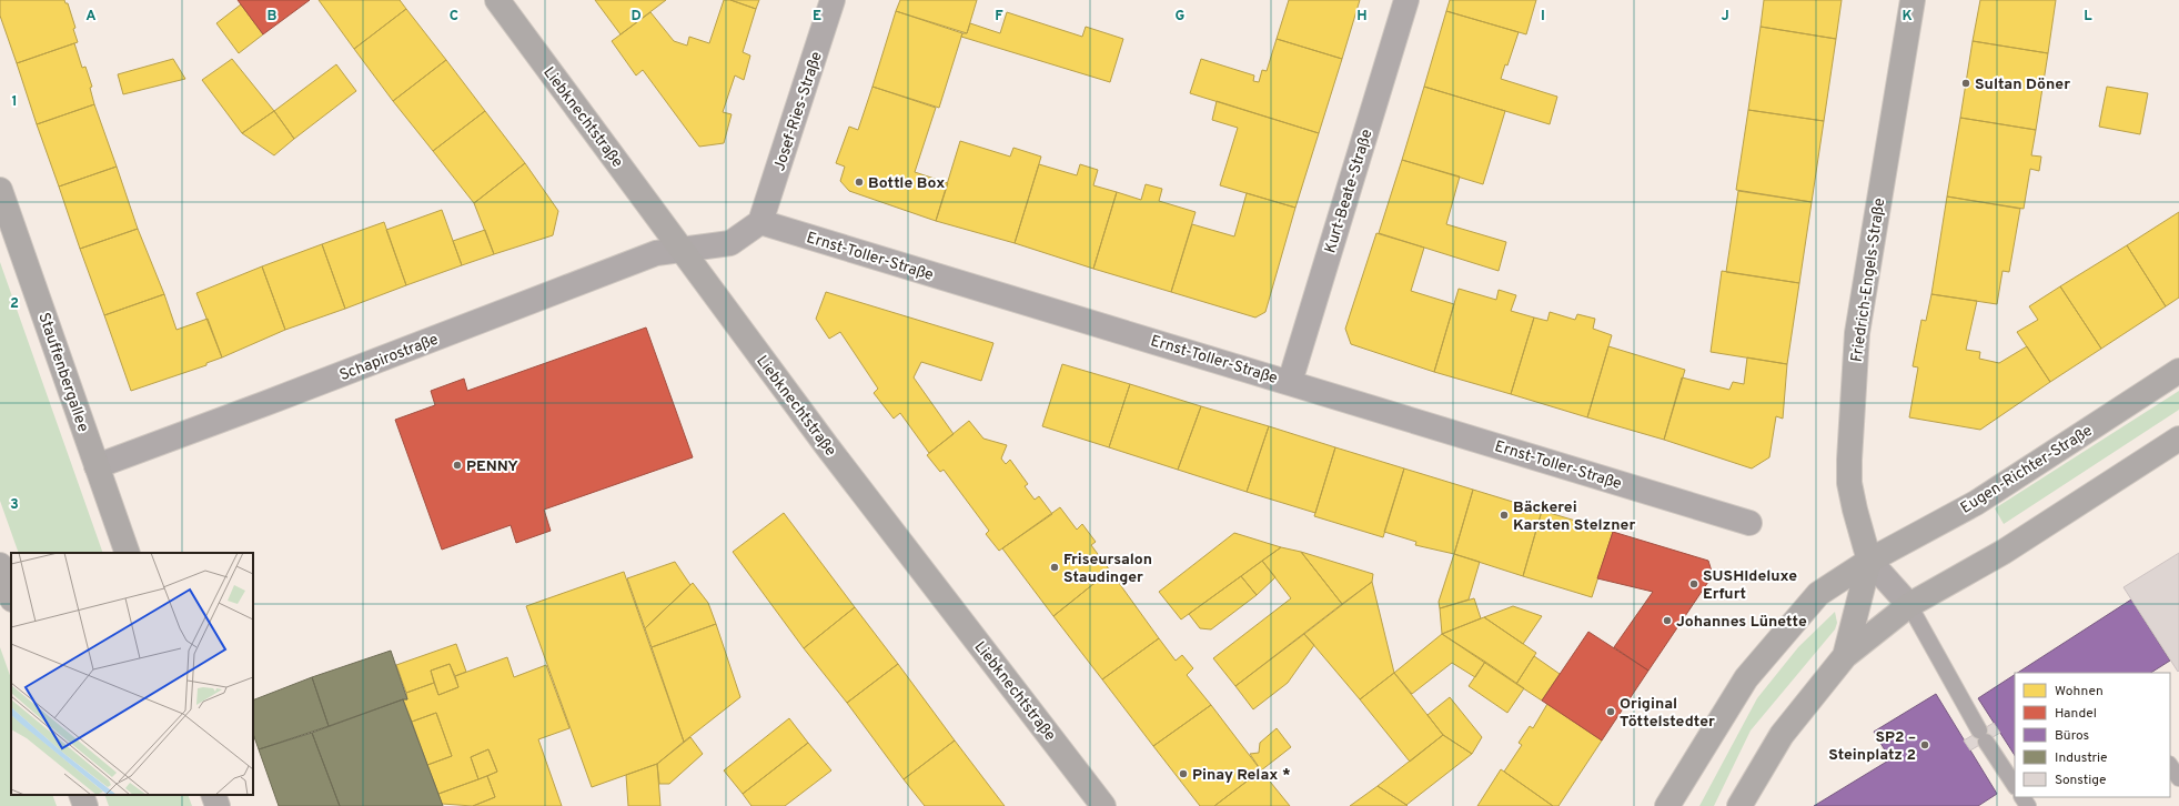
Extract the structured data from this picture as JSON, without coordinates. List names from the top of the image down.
{
  "streets": {
    "main road": [
      "Liebknechtstraße",
      "Friedrich-Engels-Straße",
      "Stauffenbergallee",
      "Eugen-Richter-Straße"
    ],
    "street": [
      "Josef-Ries-Straße",
      "Kurt-Beate-Straße",
      "Ernst-Toller-Straße",
      "Schapirostraße"
    ]
  },
  "crossings": [
    ["Josef-Ries-Straße", "Ernst-Toller-Straße"],
    ["Liebknechtstraße", "Schapirostraße"],
    ["Kurt-Beate-Straße", "Ernst-Toller-Straße"],
    ["Friedrich-Engels-Straße", "Eugen-Richter-Straße"],
    ["Schapirostraße", "Stauffenbergallee"]
  ],
  "places": [
    "Sultan Döner",
    "Bottle Box",
    "PENNY",
    "Bäckerei Karsten Stelzner",
    "Friseursalon Staudinger",
    "SUSHIdeluxe Erfurt",
    "Johannes Lünette",
    "Original Töttelstedter",
    "SP2 – Steinplatz 2",
    "Pinay Relax *"
  ],
  "legend": [
    "Wohnen",
    "Handel",
    "Büros",
    "Industrie",
    "Sonstige"
  ],
  "grid": {
    "columns": [
      "A",
      "B",
      "C",
      "D",
      "E",
      "F",
      "G",
      "H",
      "I",
      "J",
      "K",
      "L"
    ],
    "rows": ["1", "2", "3"]
  }
}
